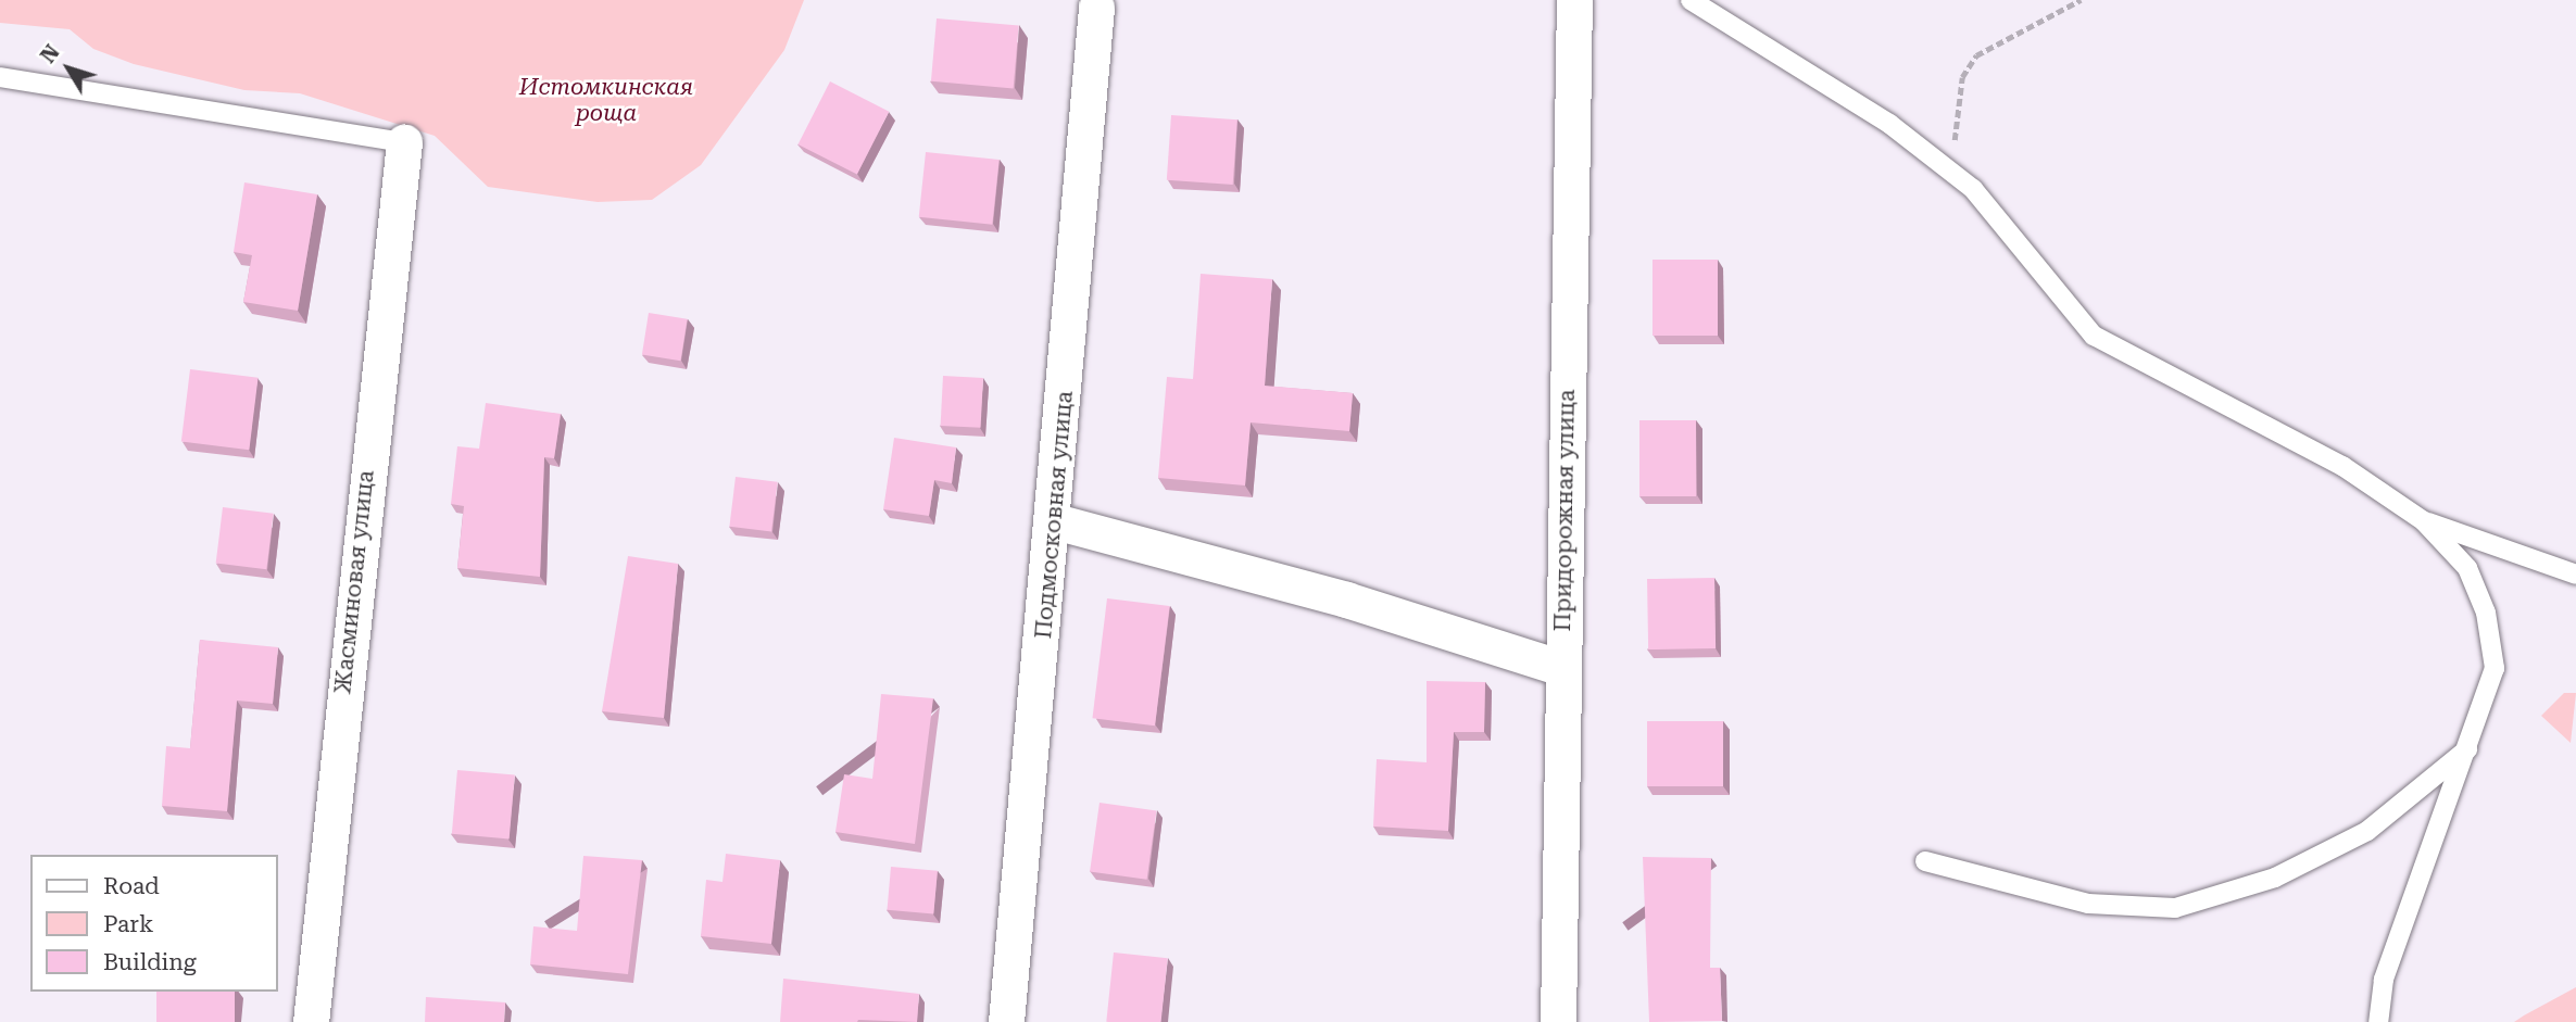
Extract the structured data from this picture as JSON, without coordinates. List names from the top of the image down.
{
  "streets": {
    "street": ["Придорожная улица", "Подмосковная улица", "Жасминовая улица"]
  },
  "parks": ["Истомкинская роща"],
  "legend": ["Road", "Park", "Building"],
  "north": "top left"
}
